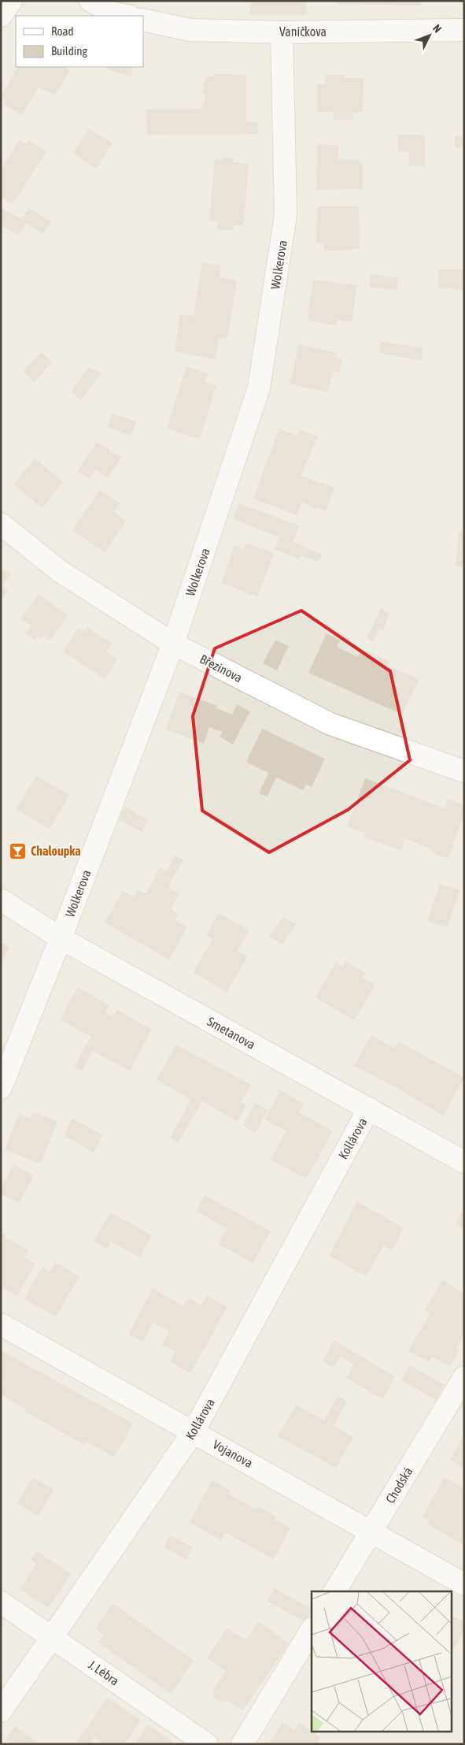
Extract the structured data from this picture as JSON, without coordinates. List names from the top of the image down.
{
  "streets": {
    "street": [
      "Vaníčkova",
      "Wolkerova",
      "Březinova",
      "Smetanova",
      "Kollárova",
      "Vojanova",
      "Chodská",
      "J. Lébra"
    ]
  },
  "crossings": [
    ["Vaníčkova", "Wolkerova"],
    ["Wolkerova", "Březinova"],
    ["Wolkerova", "Smetanova"],
    ["Smetanova", "Kollárova"],
    ["Kollárova", "Vojanova"],
    ["Kollárova", "J. Lébra"],
    ["Vojanova", "Chodská"]
  ],
  "places": {
    "bar": ["Chaloupka"]
  },
  "legend": ["Road", "Building"],
  "north": "top right"
}
